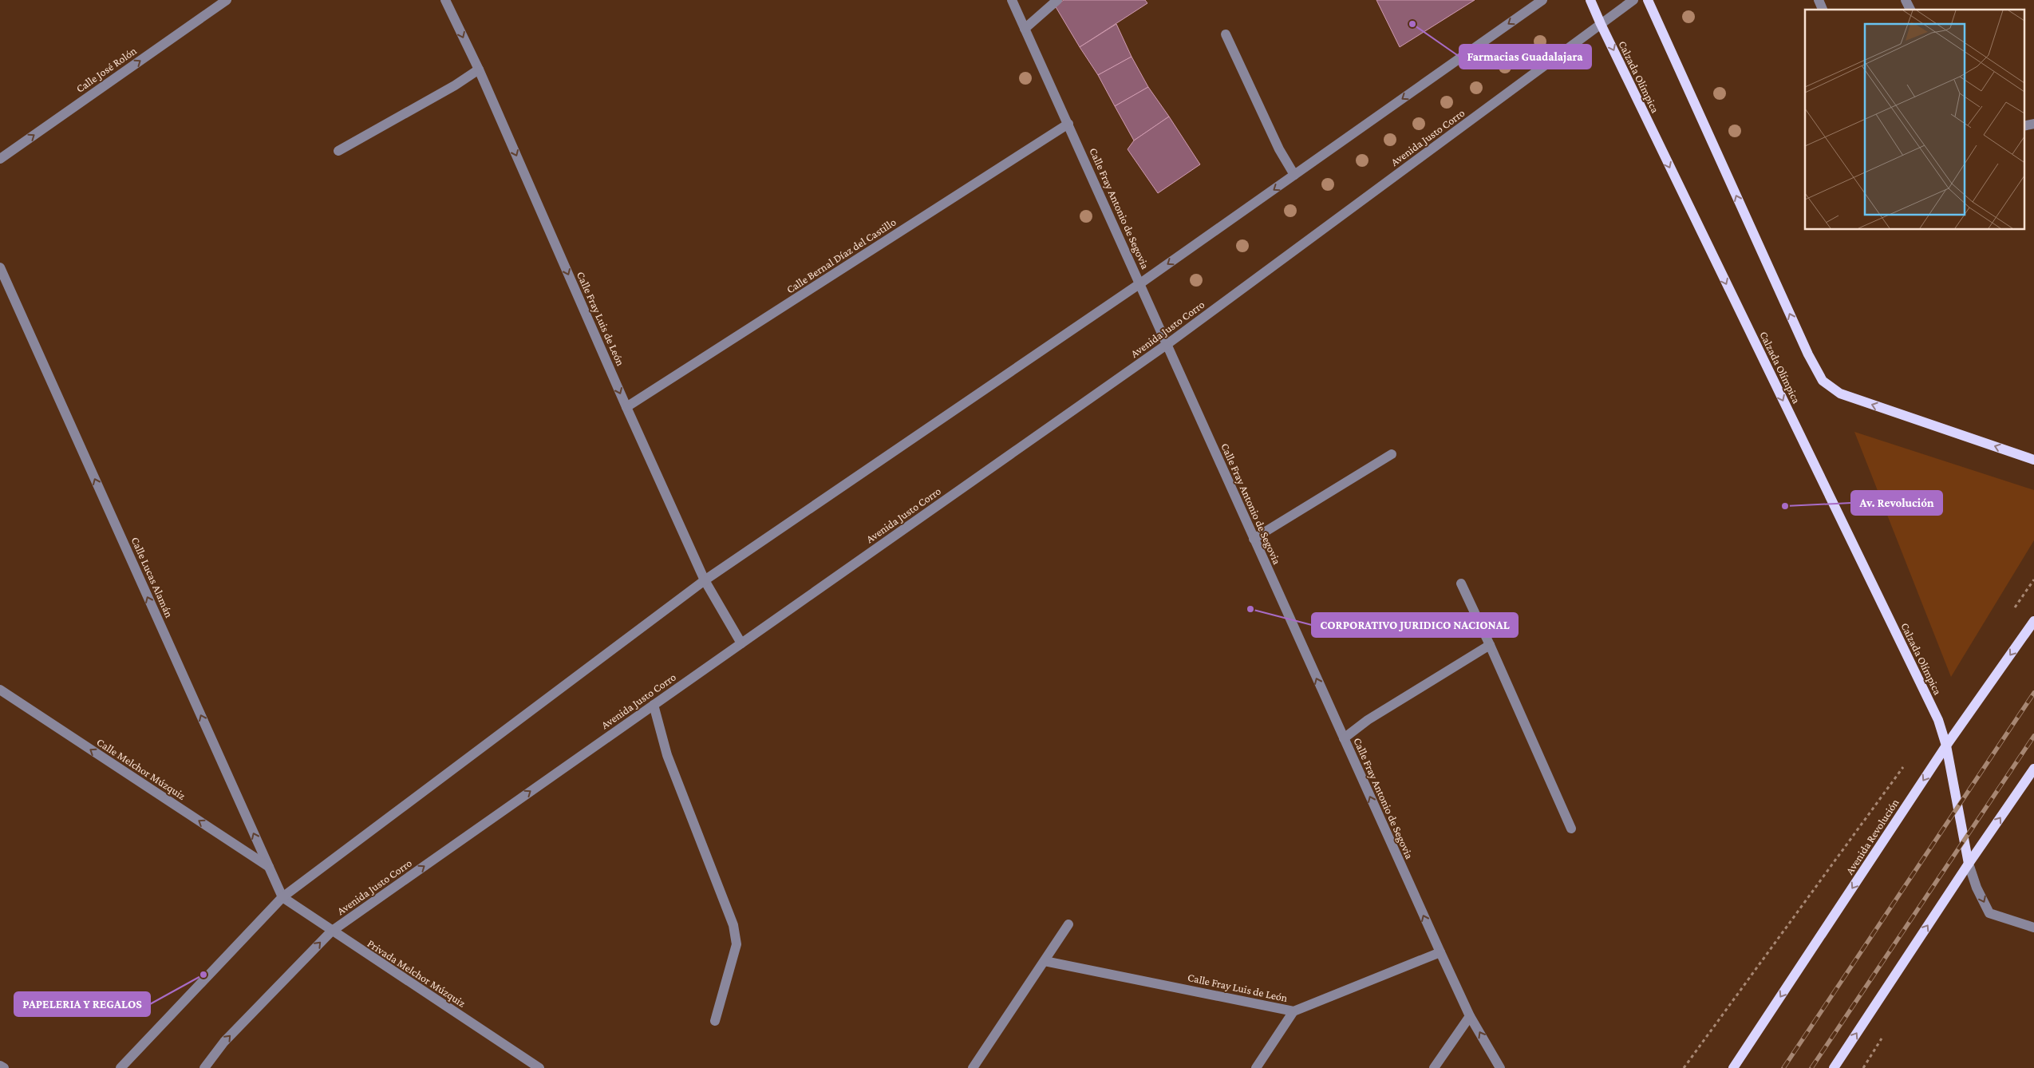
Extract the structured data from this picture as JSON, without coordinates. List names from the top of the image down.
{
  "streets": {
    "main road": ["Calzada Olímpica", "Avenida Revolución"],
    "street": [
      "Calle José Rolón",
      "Avenida Justo Corro",
      "Calle Fray Antonio de Segovia",
      "Calle Bernal Díaz del Castillo",
      "Calle Fray Luis de León",
      "Calle Lucas Alamán",
      "Calle Melchor Múzquiz",
      "Privada Melchor Múzquiz"
    ]
  },
  "crossings": [
    ["Calzada Olímpica", "Avenida Justo Corro"],
    ["Calzada Olímpica", "Avenida Revolución"],
    ["Avenida Justo Corro", "Calle Fray Antonio de Segovia"],
    ["Avenida Justo Corro", "Calle Fray Luis de León"],
    ["Avenida Justo Corro", "Privada Melchor Múzquiz"],
    ["Calle Fray Antonio de Segovia", "Calle Bernal Díaz del Castillo"],
    ["Calle Fray Antonio de Segovia", "Calle Fray Luis de León"],
    ["Calle Bernal Díaz del Castillo", "Calle Fray Luis de León"],
    ["Calle Lucas Alamán", "Calle Melchor Múzquiz"],
    ["Calle Lucas Alamán", "Privada Melchor Múzquiz"]
  ],
  "one_way": [
    "Calle José Rolón",
    "Calle Fray Antonio de Segovia",
    "Calle Fray Luis de León",
    "Calle Lucas Alamán",
    "Calle Melchor Múzquiz"
  ],
  "places": [
    "Farmacias Guadalajara",
    "Av. Revolución",
    "CORPORATIVO JURIDICO NACIONAL",
    "PAPELERIA Y REGALOS"
  ]
}
